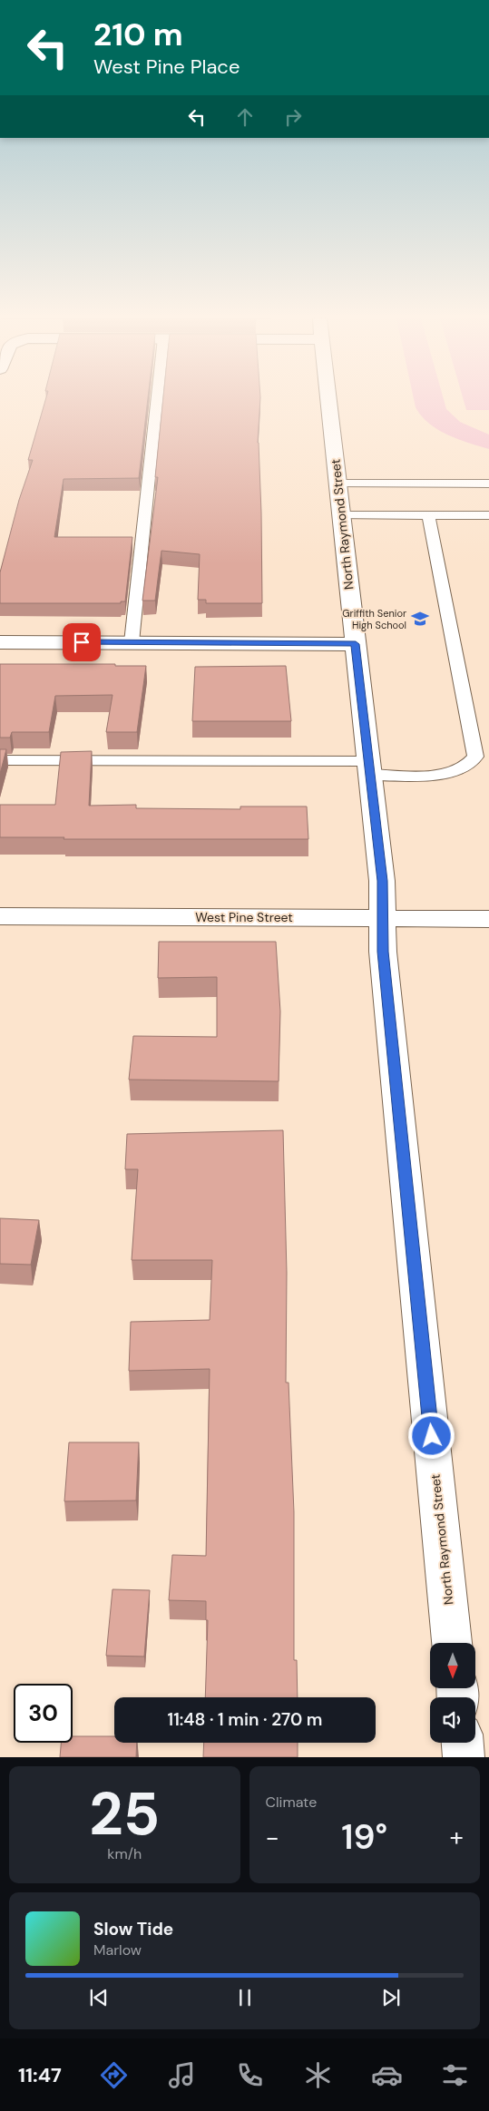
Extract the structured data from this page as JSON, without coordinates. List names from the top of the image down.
{
  "streets": {
    "street": ["North Raymond Street", "West Pine Street"]
  },
  "crossings": [
    ["North Raymond Street", "West Pine Street"]
  ],
  "places": {
    "school or university": ["Griffith Senior High School"]
  },
  "north": "bottom",
  "page": {
    "turn": ["210 m", "West Pine Place"],
    "limit": "30",
    "trip": "11:48 · 1 min · 270 m",
    "tile": [
      ["25", "km/h"],
      "Climate"
    ],
    "heat": ["−", "19°", "+"],
    "song": ["Slow Tide", "Marlow"],
    "tabs": "11:47"
  }
}
